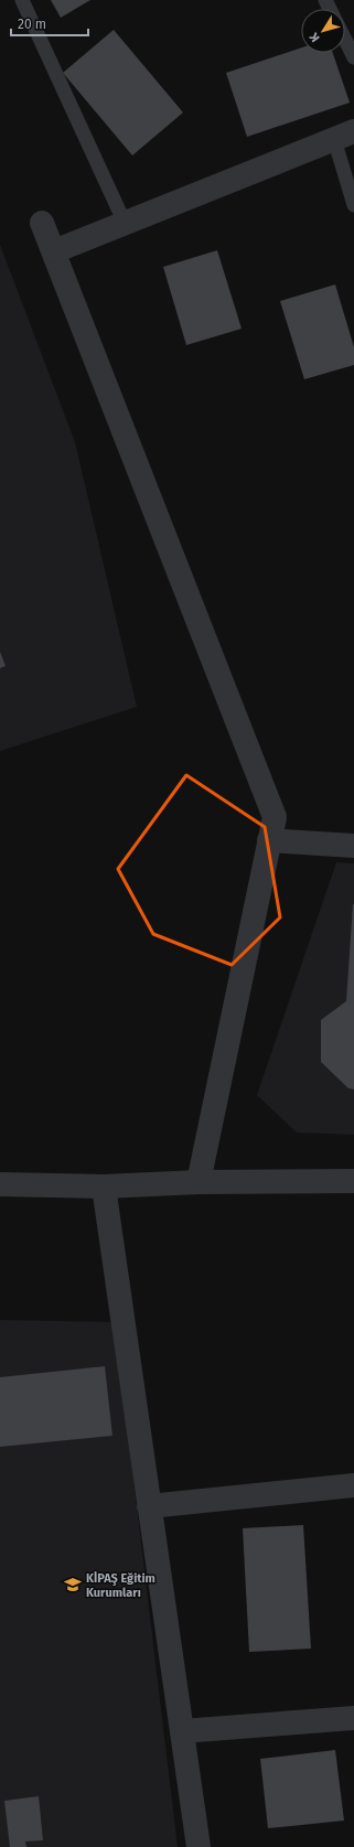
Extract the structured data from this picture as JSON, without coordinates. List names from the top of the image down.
{
  "places": {
    "school or university": ["KİPAŞ Eğitim Kurumları"]
  },
  "scale_bar": "20 m",
  "north": "bottom left"
}
